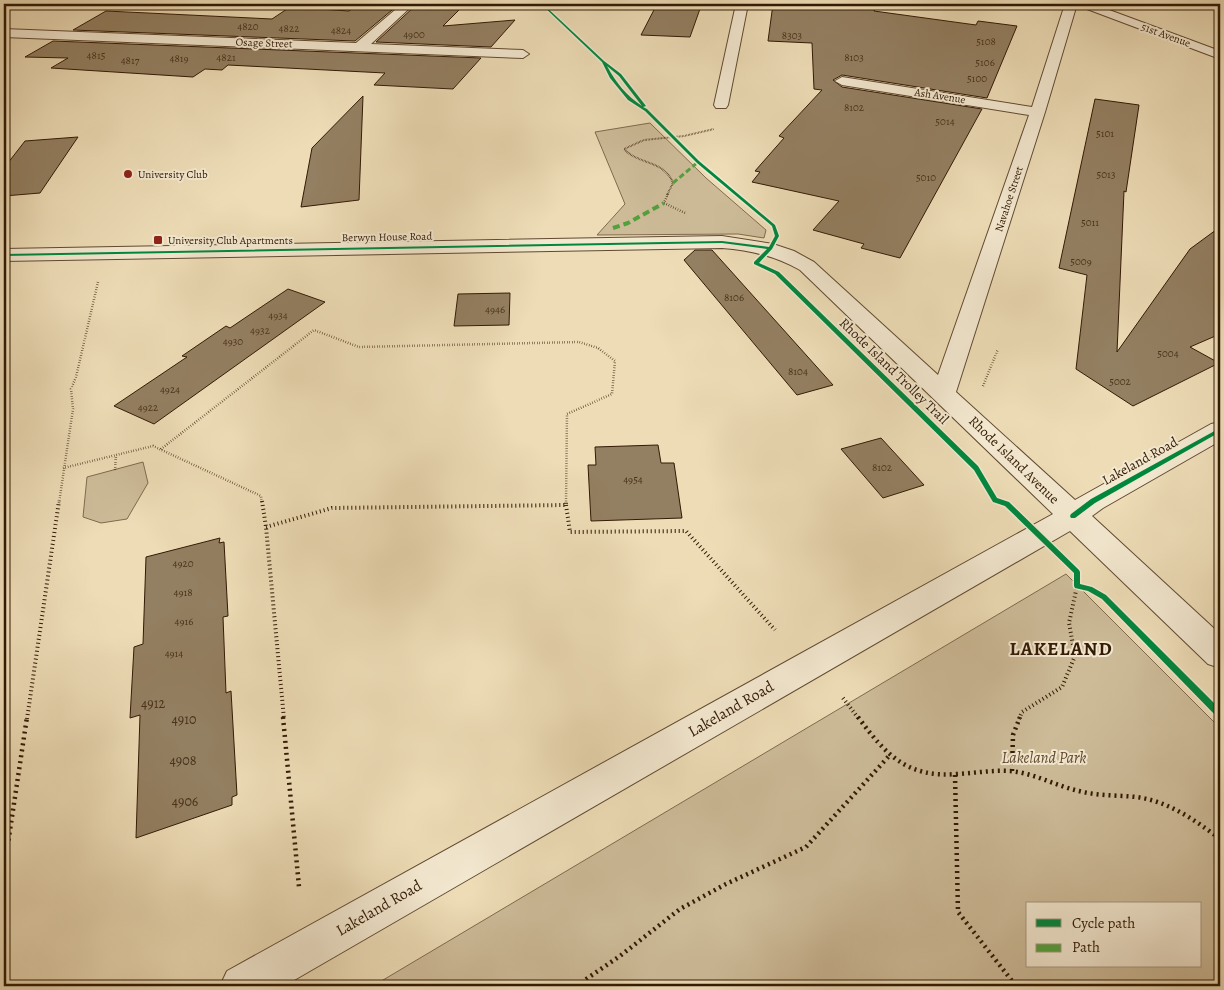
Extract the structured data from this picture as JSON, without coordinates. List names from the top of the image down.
{
  "streets": {
    "street": [
      "51st Avenue",
      "Osage Street",
      "Ash Avenue",
      "Navahoe Street",
      "Berwyn House Road",
      "Rhode Island Avenue",
      "Lakeland Road"
    ],
    "cycle path": ["Rhode Island Trolley Trail"]
  },
  "crossings": [
    ["Ash Avenue", "Navahoe Street"],
    ["Navahoe Street", "Rhode Island Avenue"],
    ["Berwyn House Road", "Rhode Island Avenue"],
    ["Rhode Island Avenue", "Lakeland Road"]
  ],
  "districts": ["LAKELAND"],
  "parks": ["Lakeland Park"],
  "places": {
    "other": ["University Club"],
    "transit": ["University Club Apartments"]
  },
  "house_numbers": [
    "4820",
    "4822",
    "4824",
    "4900",
    "8303",
    "5108",
    "4815",
    "4821",
    "8103",
    "4819",
    "4817",
    "5106",
    "5100",
    "8102",
    "5014",
    "5101",
    "5013",
    "5010",
    "5011",
    "5009",
    "8106",
    "4946",
    "4934",
    "4932",
    "4930",
    "5004",
    "8104",
    "5002",
    "4924",
    "4922",
    "8102",
    "4954",
    "4920",
    "4918",
    "4916",
    "4914",
    "4912",
    "4910",
    "4908",
    "4906"
  ],
  "legend": ["Cycle path", "Path"]
}
